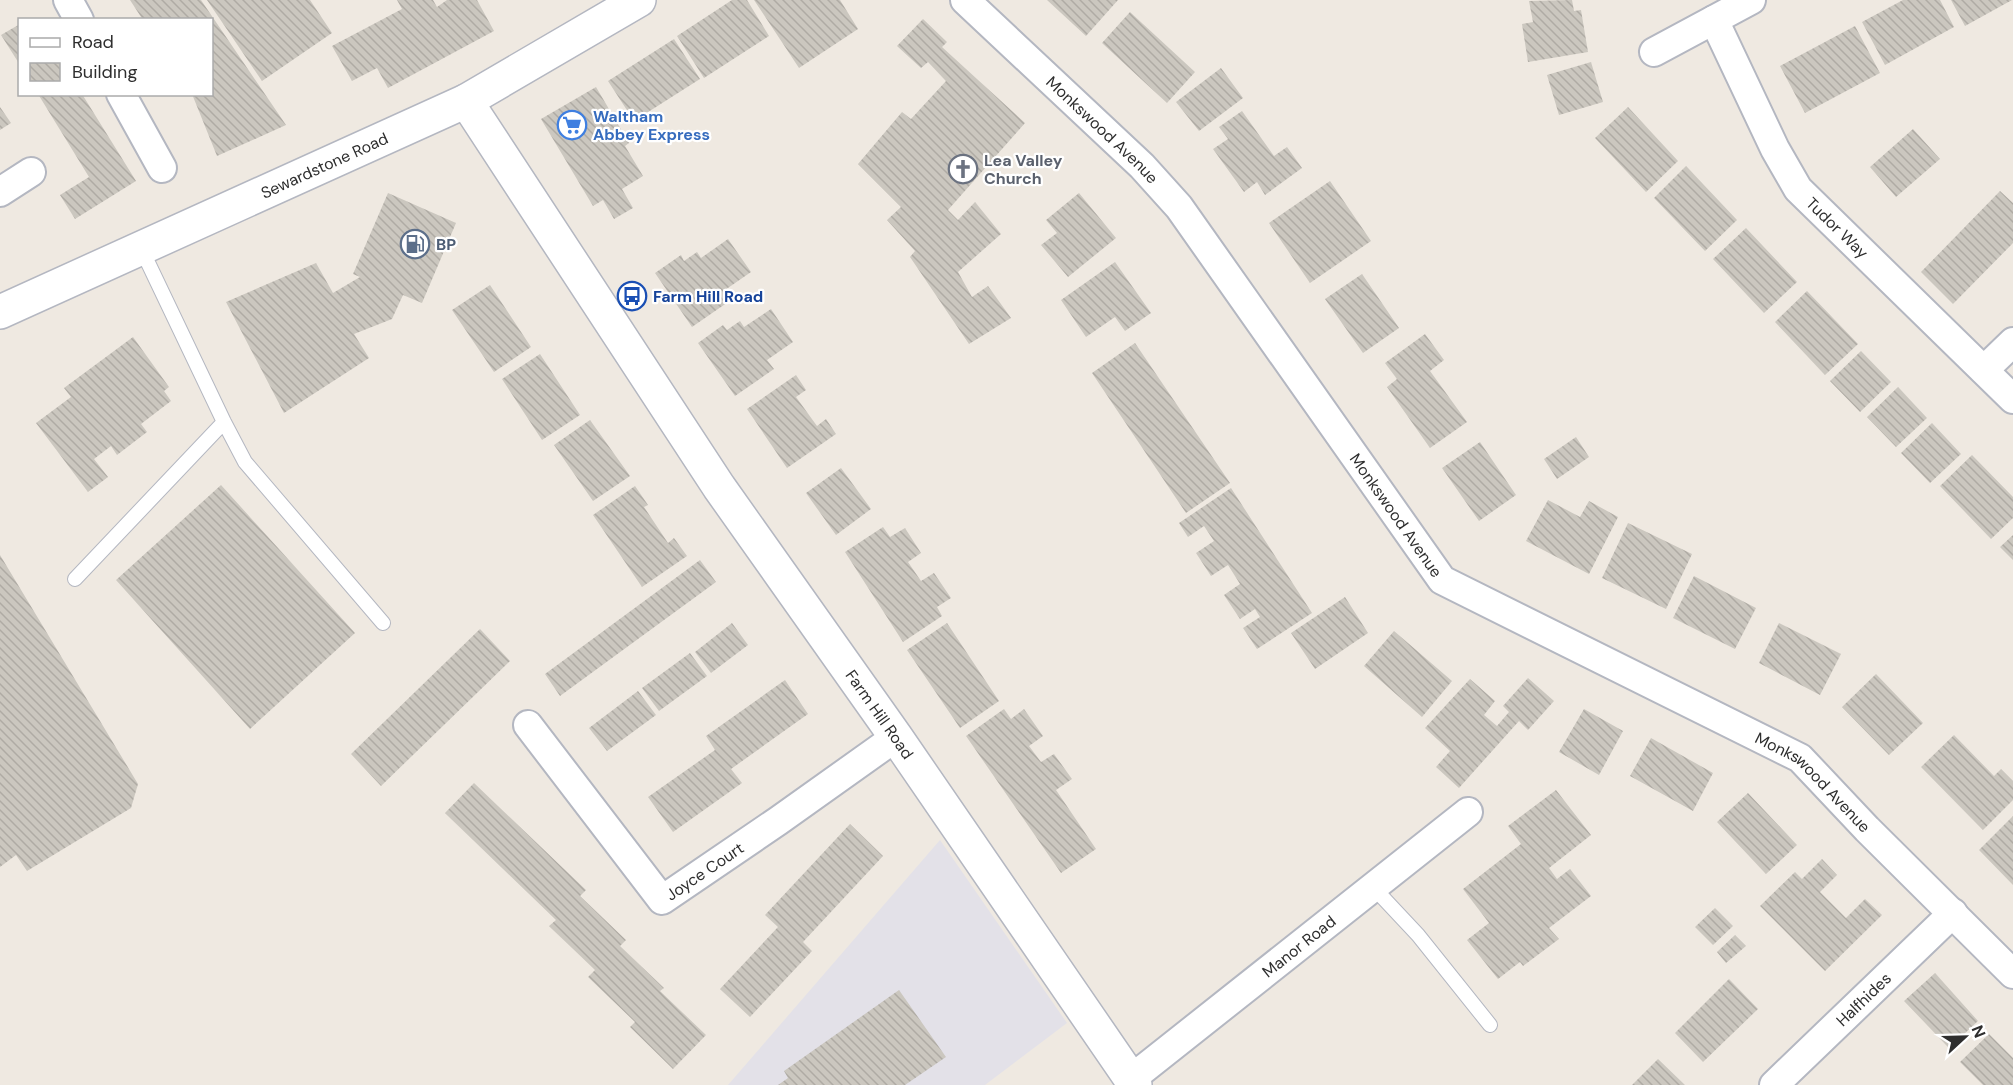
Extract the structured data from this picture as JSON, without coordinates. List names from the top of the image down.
{
  "streets": {
    "street": [
      "Monkswood Avenue",
      "Sewardstone Road",
      "Tudor Way",
      "Farm Hill Road",
      "Joyce Court",
      "Manor Road",
      "Halfhides"
    ]
  },
  "crossings": [
    ["Monkswood Avenue", "Halfhides"],
    ["Sewardstone Road", "Farm Hill Road"],
    ["Farm Hill Road", "Joyce Court"],
    ["Farm Hill Road", "Manor Road"]
  ],
  "places": {
    "supermarket": ["Waltham Abbey Express"],
    "church": ["Lea Valley Church"],
    "fuel station": ["BP"],
    "bus stop": ["Farm Hill Road"]
  },
  "legend": ["Road", "Building"],
  "north": "right"
}
